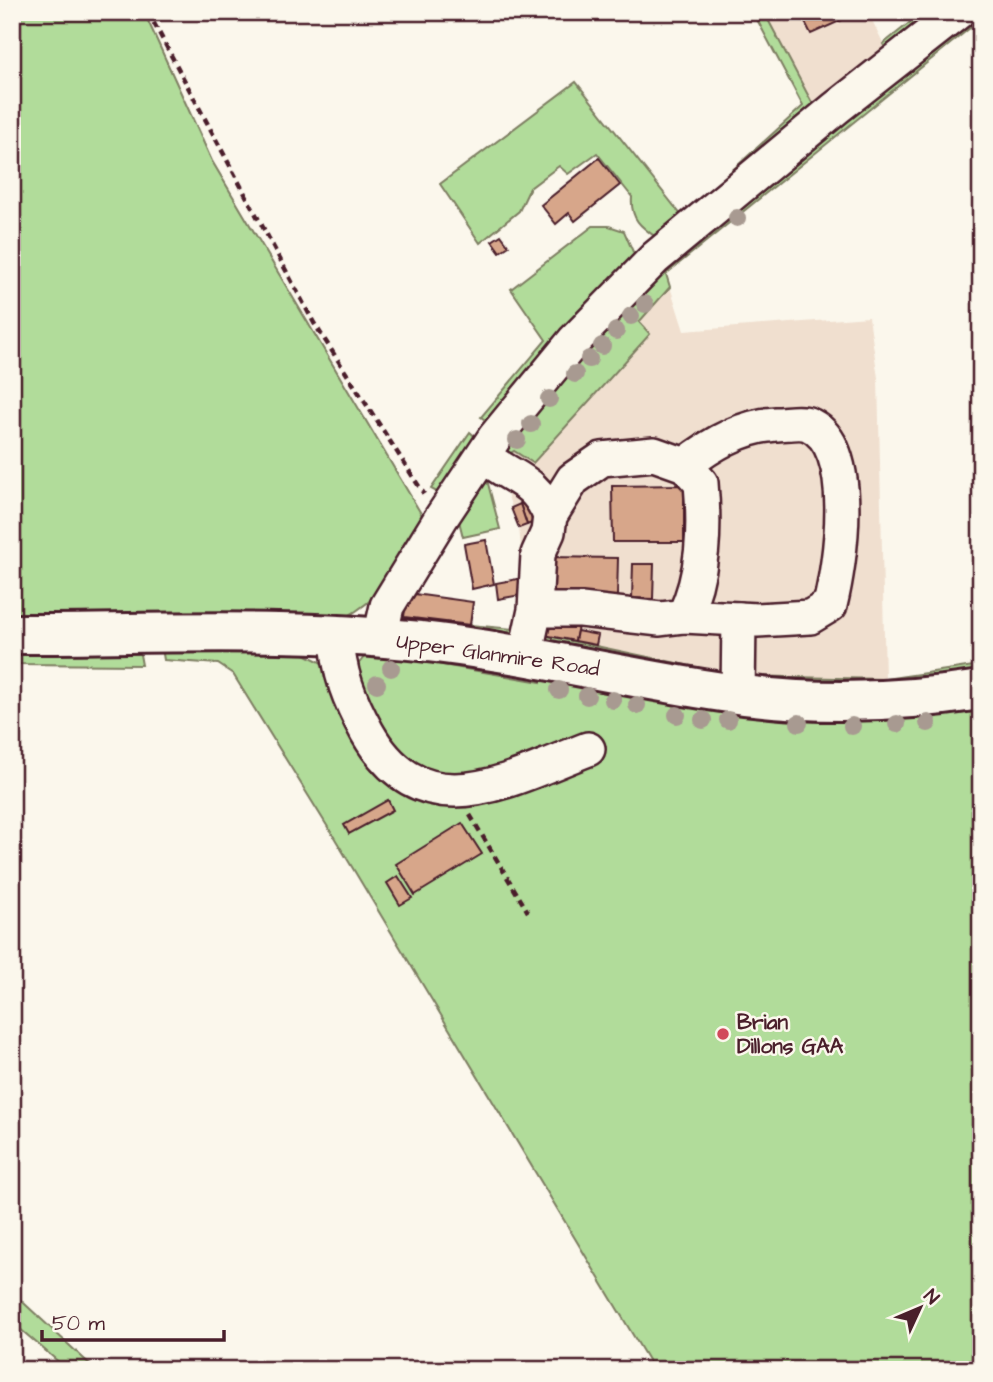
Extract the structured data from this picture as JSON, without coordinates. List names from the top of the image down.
{
  "streets": {
    "main road": ["Upper Glanmire Road"]
  },
  "places": ["Brian Dillons GAA"],
  "scale_bar": "50 m",
  "north": "top right"
}
